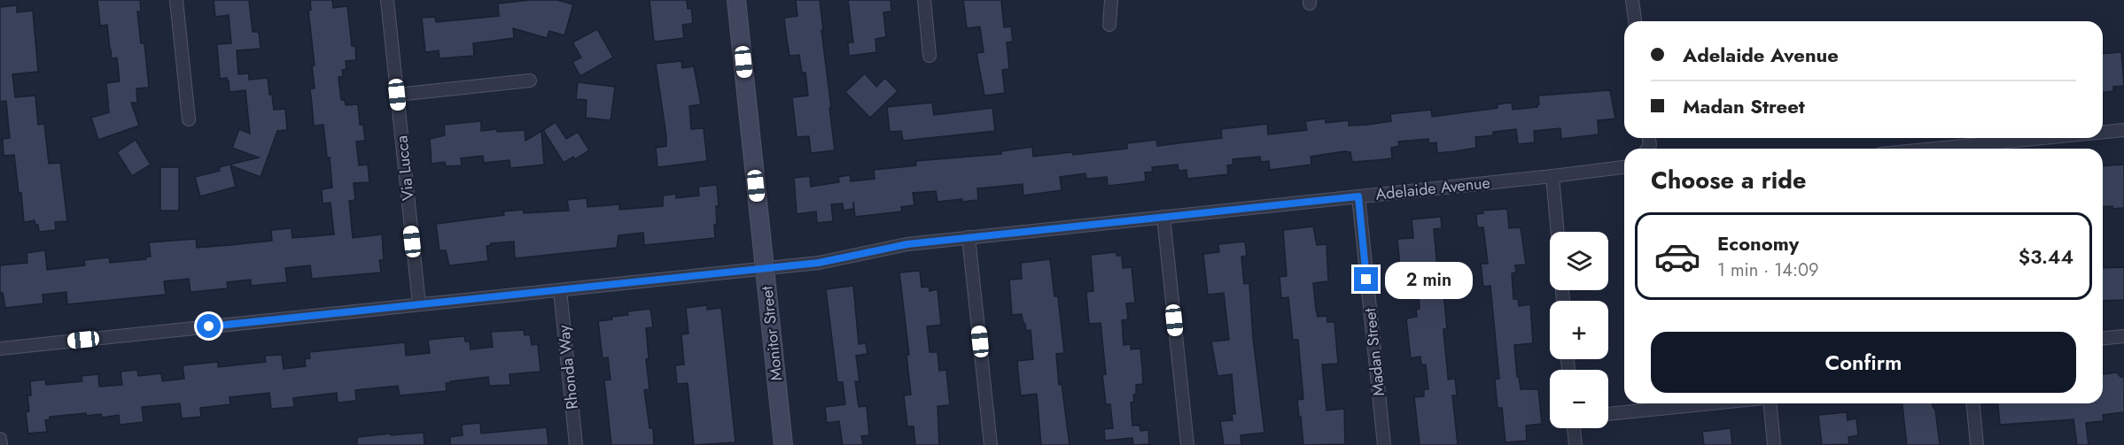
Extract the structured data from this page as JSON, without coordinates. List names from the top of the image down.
{
  "streets": {
    "street": [
      "Via Lucca",
      "Adelaide Avenue",
      "Monitor Street",
      "Madan Street",
      "Rhonda Way"
    ]
  },
  "crossings": [
    ["Via Lucca", "Adelaide Avenue"],
    ["Adelaide Avenue", "Monitor Street"],
    ["Adelaide Avenue", "Madan Street"],
    ["Adelaide Avenue", "Rhonda Way"]
  ],
  "page": {
    "banner": ["Adelaide Avenue", "Madan Street"],
    "heading": "Choose a ride",
    "list": [
      {
        "name": "Economy",
        "note": "1 min · 14:09",
        "value": "$3.44"
      }
    ],
    "map_buttons": ["+", "−"],
    "bubble": "2 min",
    "buttons": "Confirm"
  }
}
